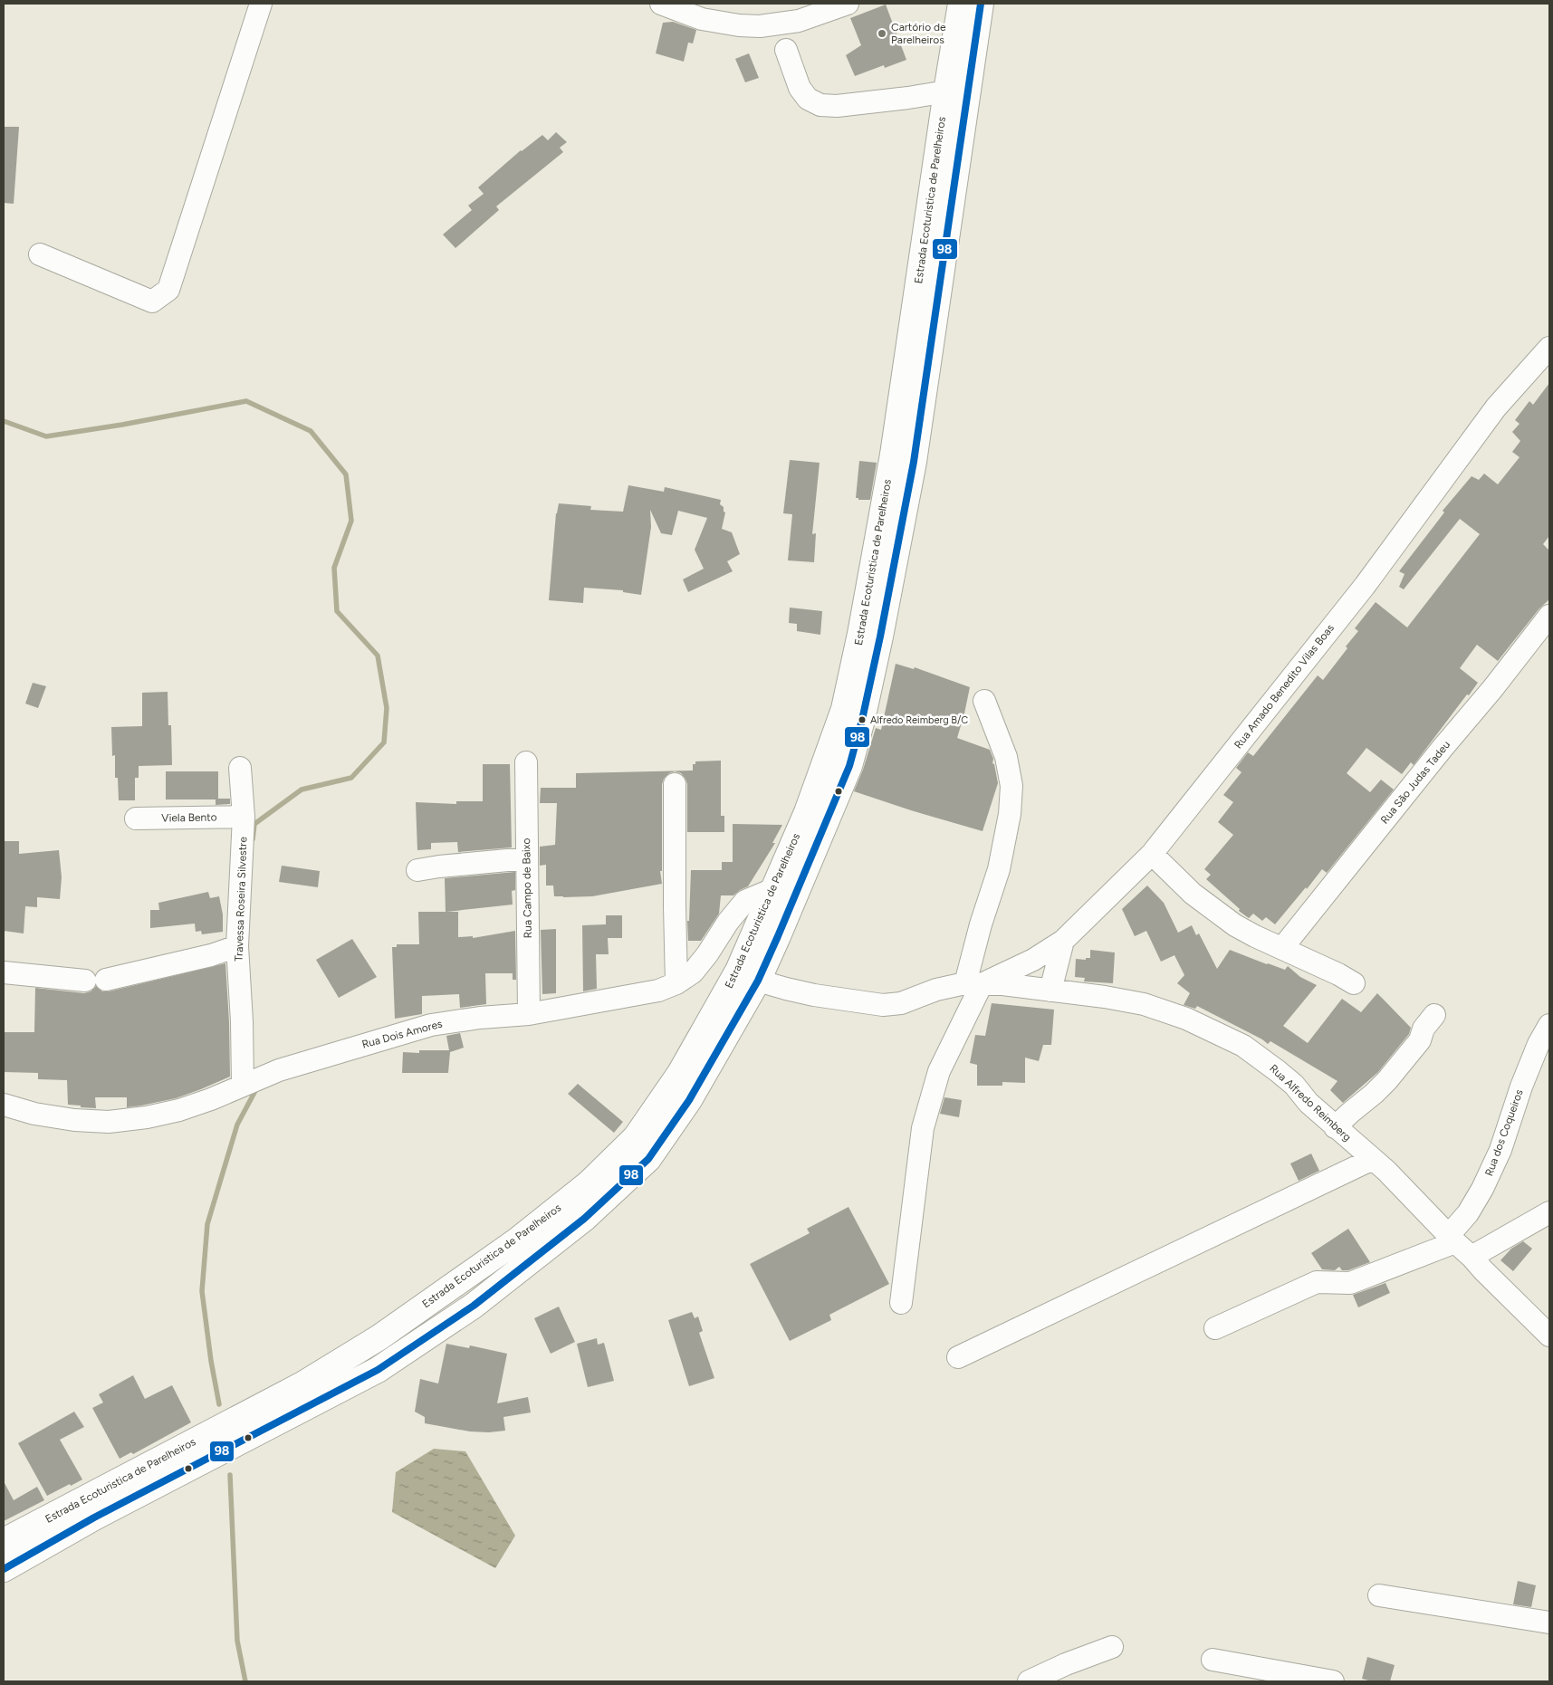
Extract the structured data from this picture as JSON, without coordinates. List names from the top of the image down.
{
  "streets": {
    "main road": ["Estrada Ecoturistica de Parelheiros"],
    "street": [
      "Rua Amado Benedito Vilas Boas",
      "Rua São Judas Tadeu",
      "Viela Bento",
      "Rua Campo de Baixo",
      "Travessa Roseira Silvestre",
      "Rua Dois Amores",
      "Rua Alfredo Reimberg",
      "Rua dos Coqueiros"
    ]
  },
  "crossings": [
    ["Estrada Ecoturistica de Parelheiros", "Rua Dois Amores"],
    ["Rua Amado Benedito Vilas Boas", "Rua Alfredo Reimberg"],
    ["Viela Bento", "Travessa Roseira Silvestre"],
    ["Rua Campo de Baixo", "Rua Dois Amores"],
    ["Travessa Roseira Silvestre", "Rua Dois Amores"],
    ["Rua Alfredo Reimberg", "Rua dos Coqueiros"]
  ],
  "places": ["Cartório de Parelheiros", "Alfredo Reimberg B/C"],
  "lines": ["transit line 98"]
}
